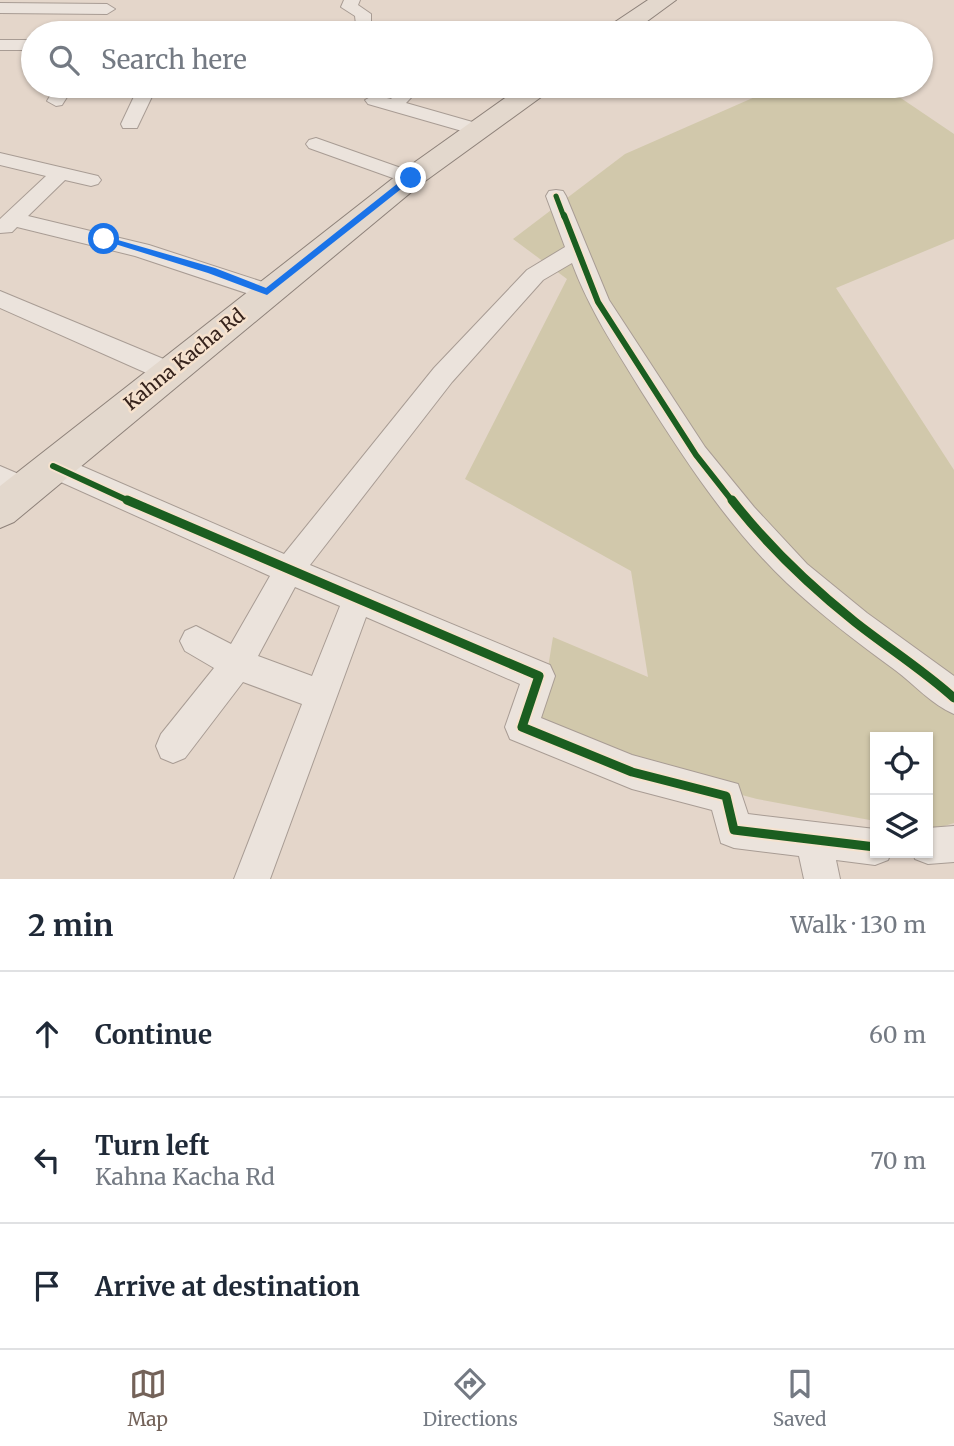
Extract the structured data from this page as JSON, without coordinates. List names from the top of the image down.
{
  "streets": {
    "main road": ["Kahna Kacha Rd"]
  },
  "page": {
    "search": "Search here",
    "heading": ["2 min", "Walk · 130 m"],
    "list": [
      ["Continue", "60 m"],
      ["Turn left", "Kahna Kacha Rd", "70 m"],
      "Arrive at destination"
    ],
    "nav": ["Map", "Directions", "Saved"]
  }
}
